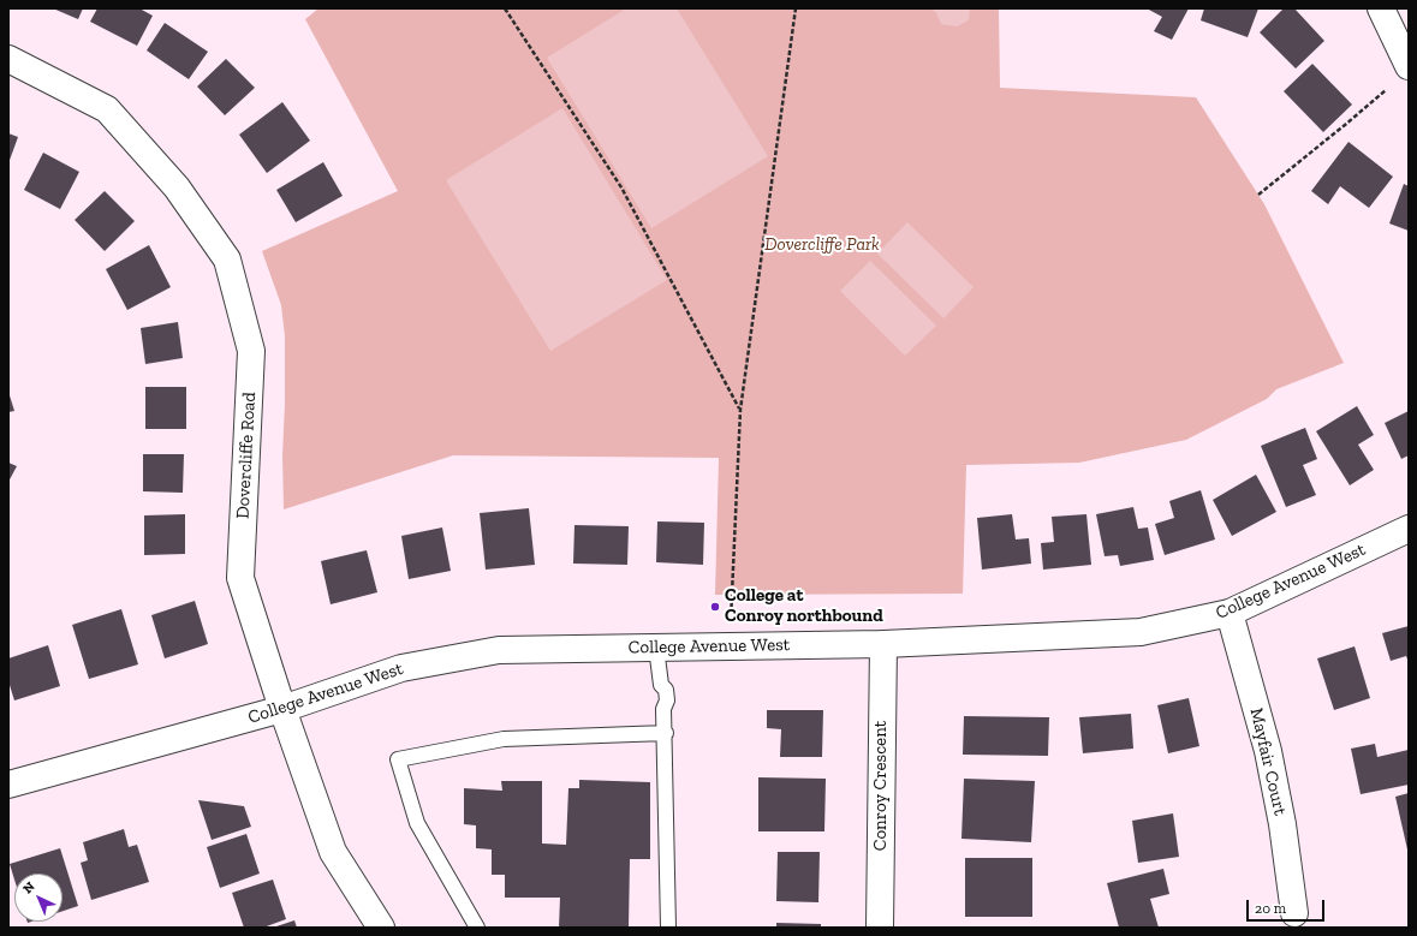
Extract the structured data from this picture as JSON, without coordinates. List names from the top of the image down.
{
  "streets": {
    "street": [
      "Dovercliffe Road",
      "College Avenue West",
      "Mayfair Court",
      "Conroy Crescent"
    ]
  },
  "crossings": [
    ["Dovercliffe Road", "College Avenue West"],
    ["College Avenue West", "Mayfair Court"],
    ["College Avenue West", "Conroy Crescent"]
  ],
  "parks": ["Dovercliffe Park"],
  "places": ["College at Conroy northbound"],
  "scale_bar": "20 m",
  "north": "top left"
}
